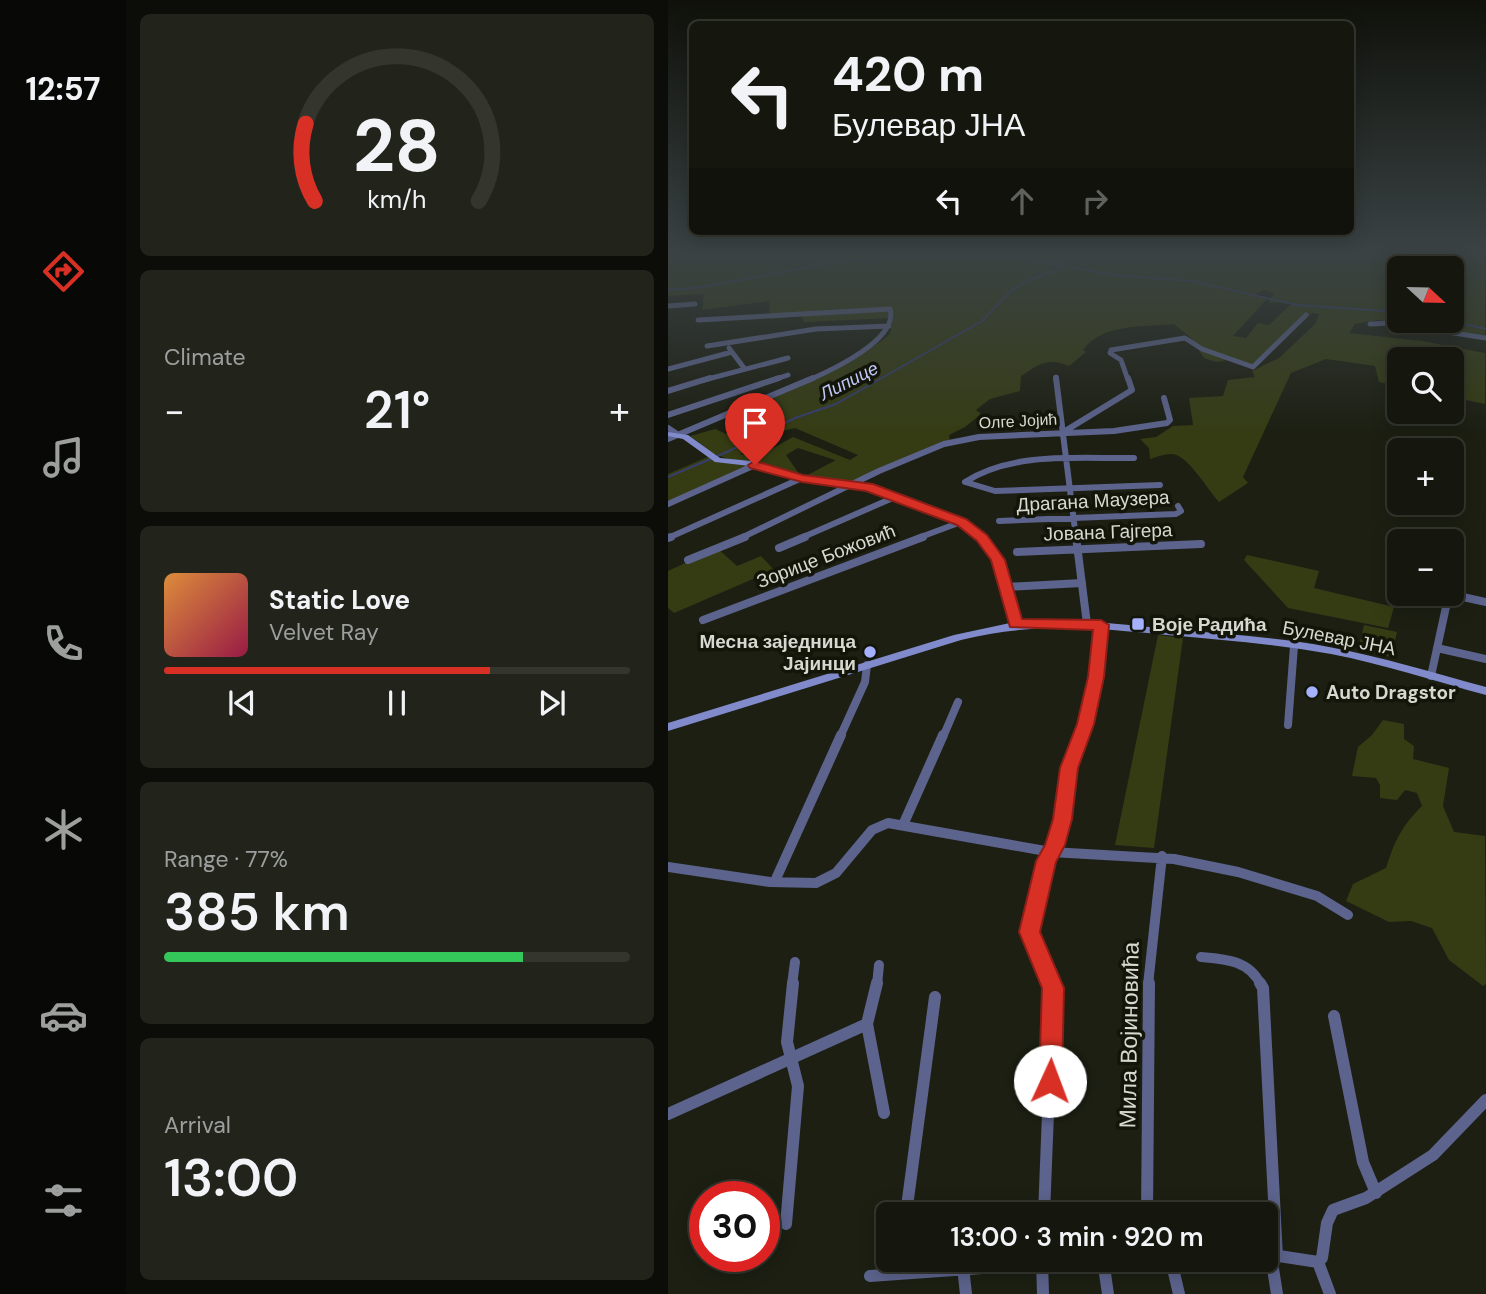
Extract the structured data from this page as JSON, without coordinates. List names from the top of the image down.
{
  "streets": {
    "main road": ["Булевар ЈНА"],
    "street": [
      "Олге Јојић",
      "Драгана Маузера",
      "Јована Гајгера",
      "Зорице Божовић",
      "Мила Војиновића"
    ]
  },
  "water": ["Липице"],
  "places": {
    "transit": ["Воје Радића"],
    "other": ["Месна заједница Јајинци", "Auto Dragstor"]
  },
  "north": "right",
  "page": {
    "tabs": "12:57",
    "turn": ["420 m", "Булевар ЈНА"],
    "map_buttons": ["+", "−"],
    "tile": [
      "Climate",
      ["Range · 77%", "385 km"],
      ["Arrival", "13:00"]
    ],
    "heat": ["−", "21°", "+"],
    "song": ["Static Love", "Velvet Ray"],
    "limit": "30",
    "trip": "13:00 · 3 min · 920 m",
    "gauge": ["28", "km/h"]
  }
}
